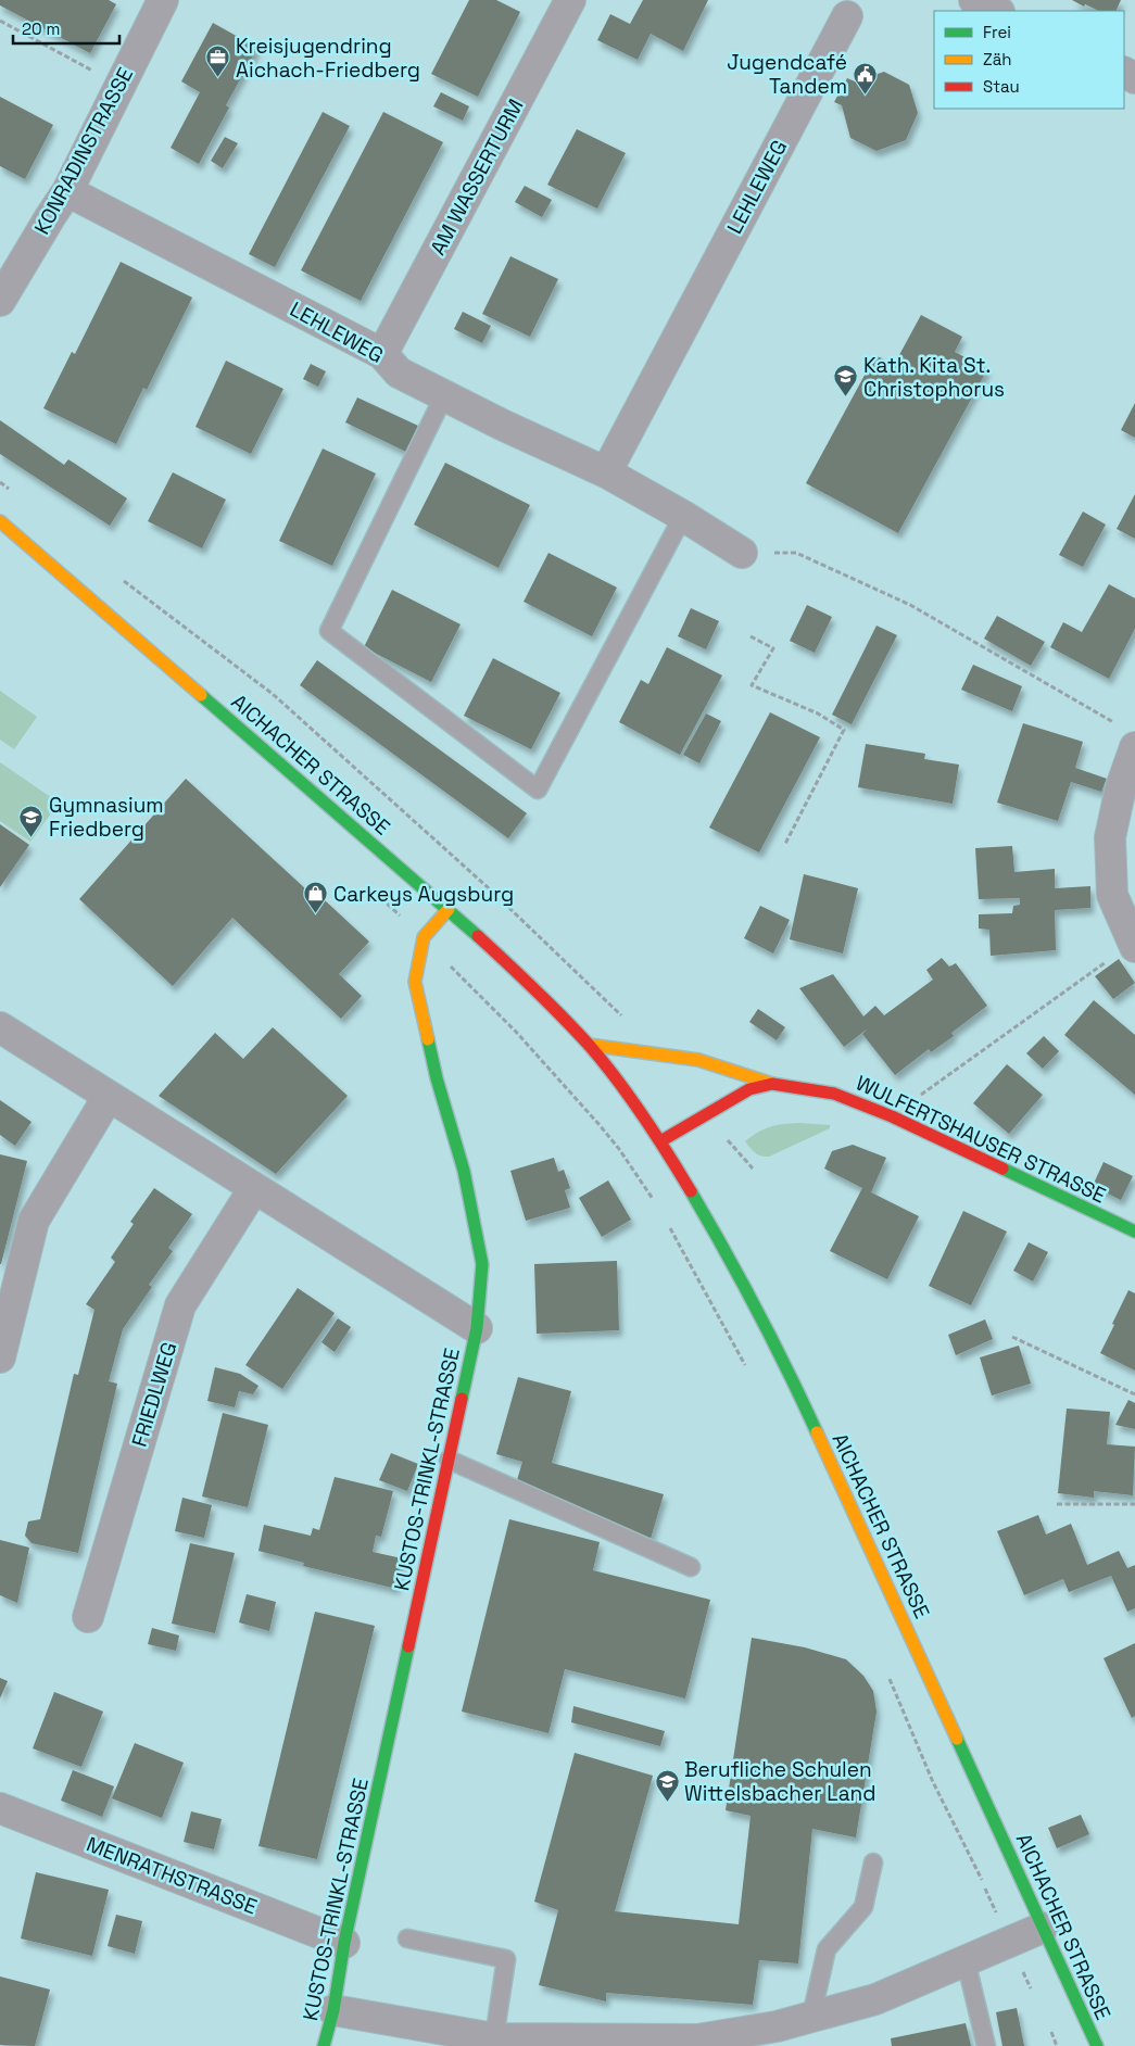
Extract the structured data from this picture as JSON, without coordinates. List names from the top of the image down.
{
  "streets": {
    "main road": ["AICHACHER STRASSE", "WULFERTSHAUSER STRASSE", "KUSTOS-TRINKL-STRASSE"],
    "street": [
      "KONRADINSTRASSE",
      "AM WASSERTURM",
      "LEHLEWEG",
      "FRIEDLWEG",
      "MENRATHSTRASSE"
    ]
  },
  "crossings": [
    ["KONRADINSTRASSE", "LEHLEWEG"],
    ["AM WASSERTURM", "LEHLEWEG"],
    ["AICHACHER STRASSE", "WULFERTSHAUSER STRASSE"],
    ["KUSTOS-TRINKL-STRASSE", "MENRATHSTRASSE"]
  ],
  "places": {
    "office": ["Kreisjugendring Aichach-Friedberg"],
    "public building": ["Jugendcafé Tandem"],
    "school or university": ["Kath. Kita St. Christophorus", "Gymnasium Friedberg", "Berufliche Schulen Wittelsbacher Land"],
    "shop": ["Carkeys Augsburg"]
  },
  "legend": ["Frei", "Zäh", "Stau"],
  "scale_bar": "20 m"
}
